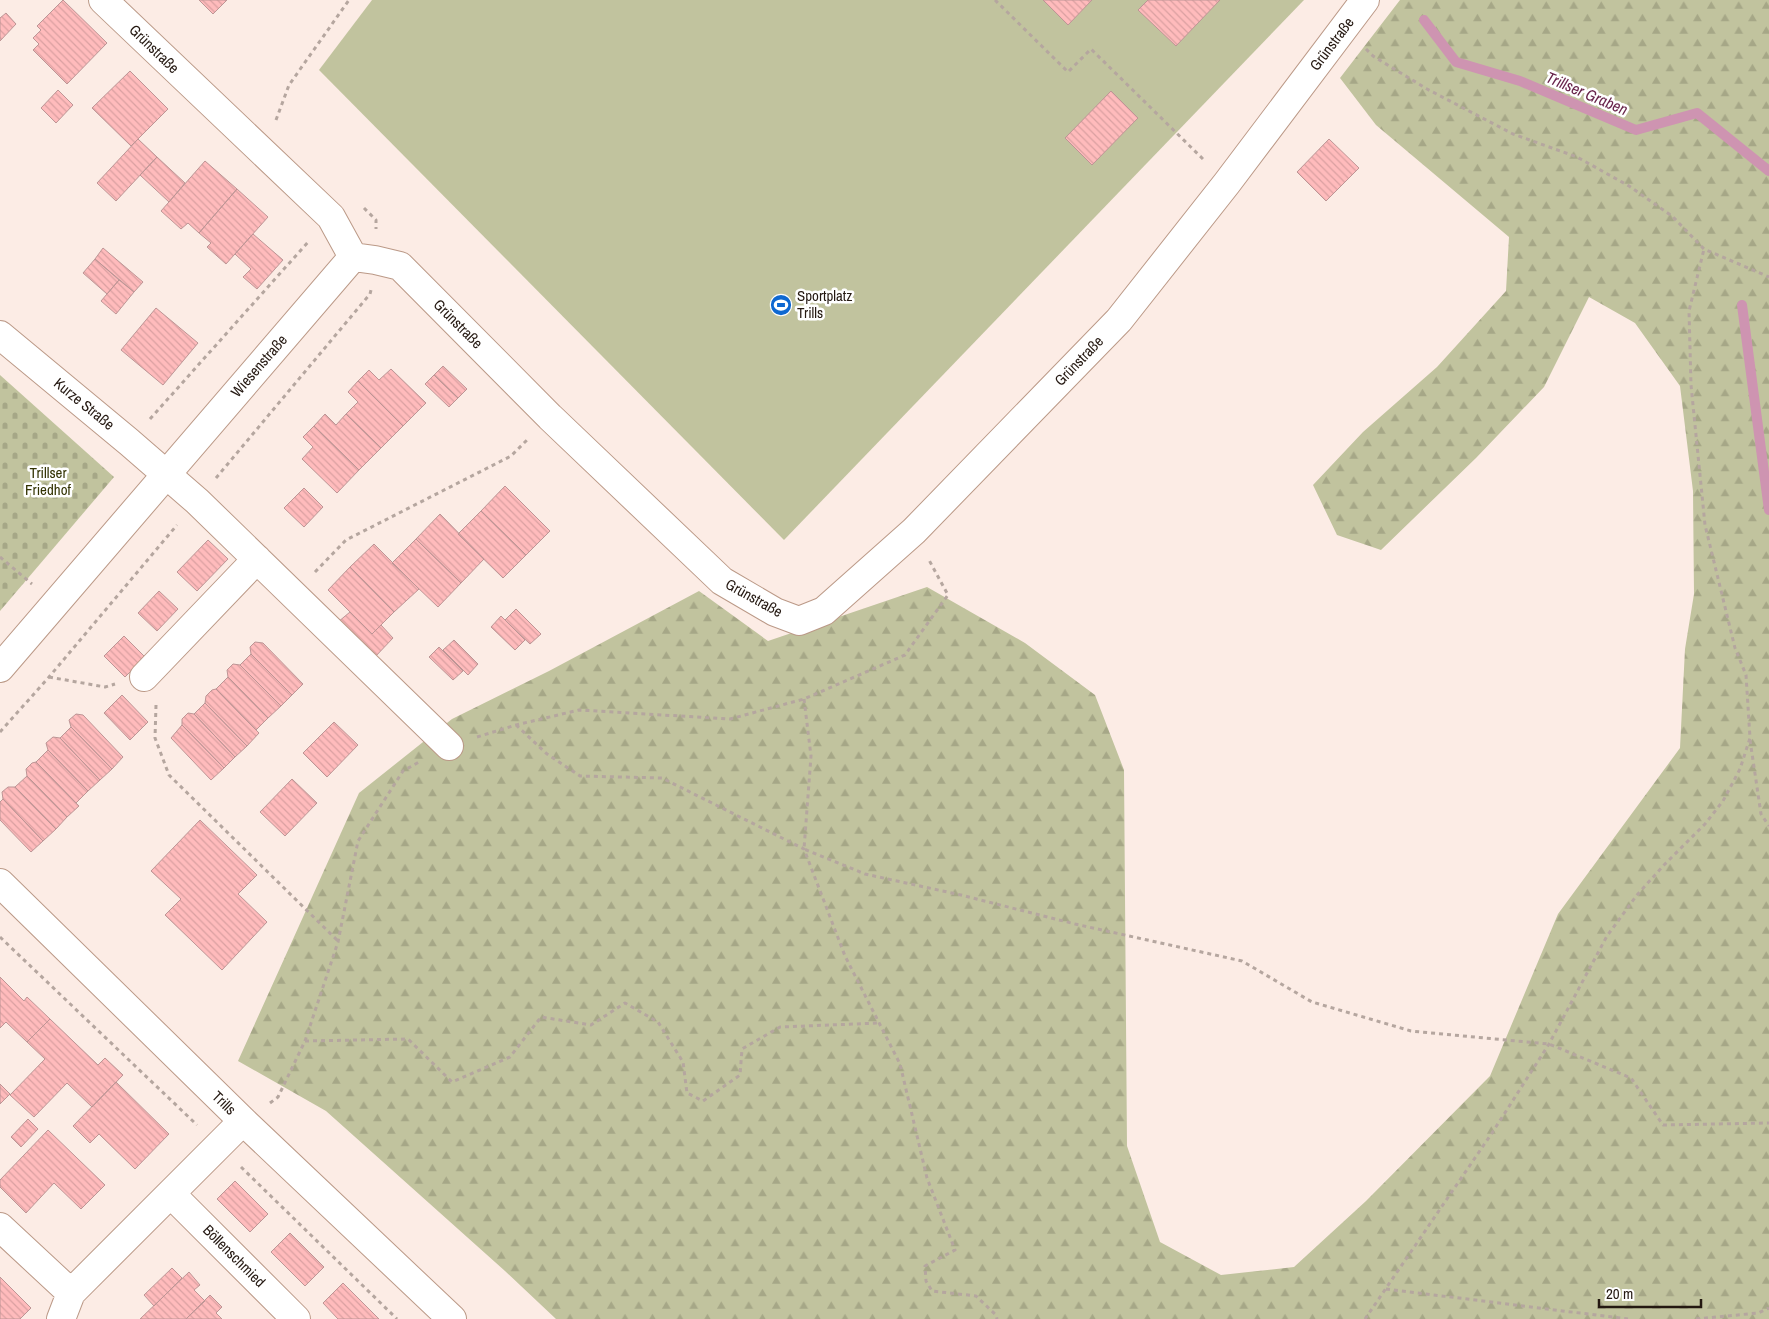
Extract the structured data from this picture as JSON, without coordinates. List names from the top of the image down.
{
  "streets": {
    "street": [
      "Grünstraße",
      "Wiesenstraße",
      "Kurze Straße",
      "Trills",
      "Böllenschmied"
    ]
  },
  "crossings": [
    ["Grünstraße", "Wiesenstraße"],
    ["Wiesenstraße", "Kurze Straße"]
  ],
  "water": ["Trillser Graben"],
  "parks": ["Trillser Friedhof"],
  "places": {
    "sports": ["Sportplatz Trills"]
  },
  "scale_bar": "20 m"
}
